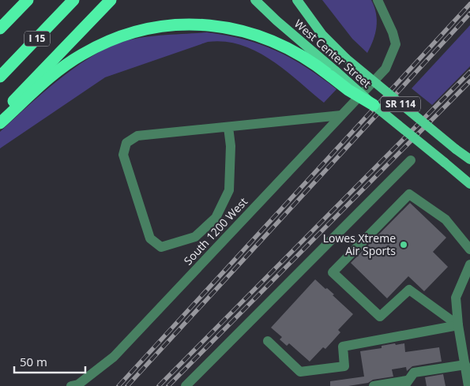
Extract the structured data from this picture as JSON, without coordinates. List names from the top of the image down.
{
  "streets": {
    "highway": ["I 15"],
    "main road": ["West Center Street", "SR 114"],
    "street": ["South 1200 West"]
  },
  "places": ["Lowes Xtreme Air Sports"],
  "scale_bar": "50 m"
}
